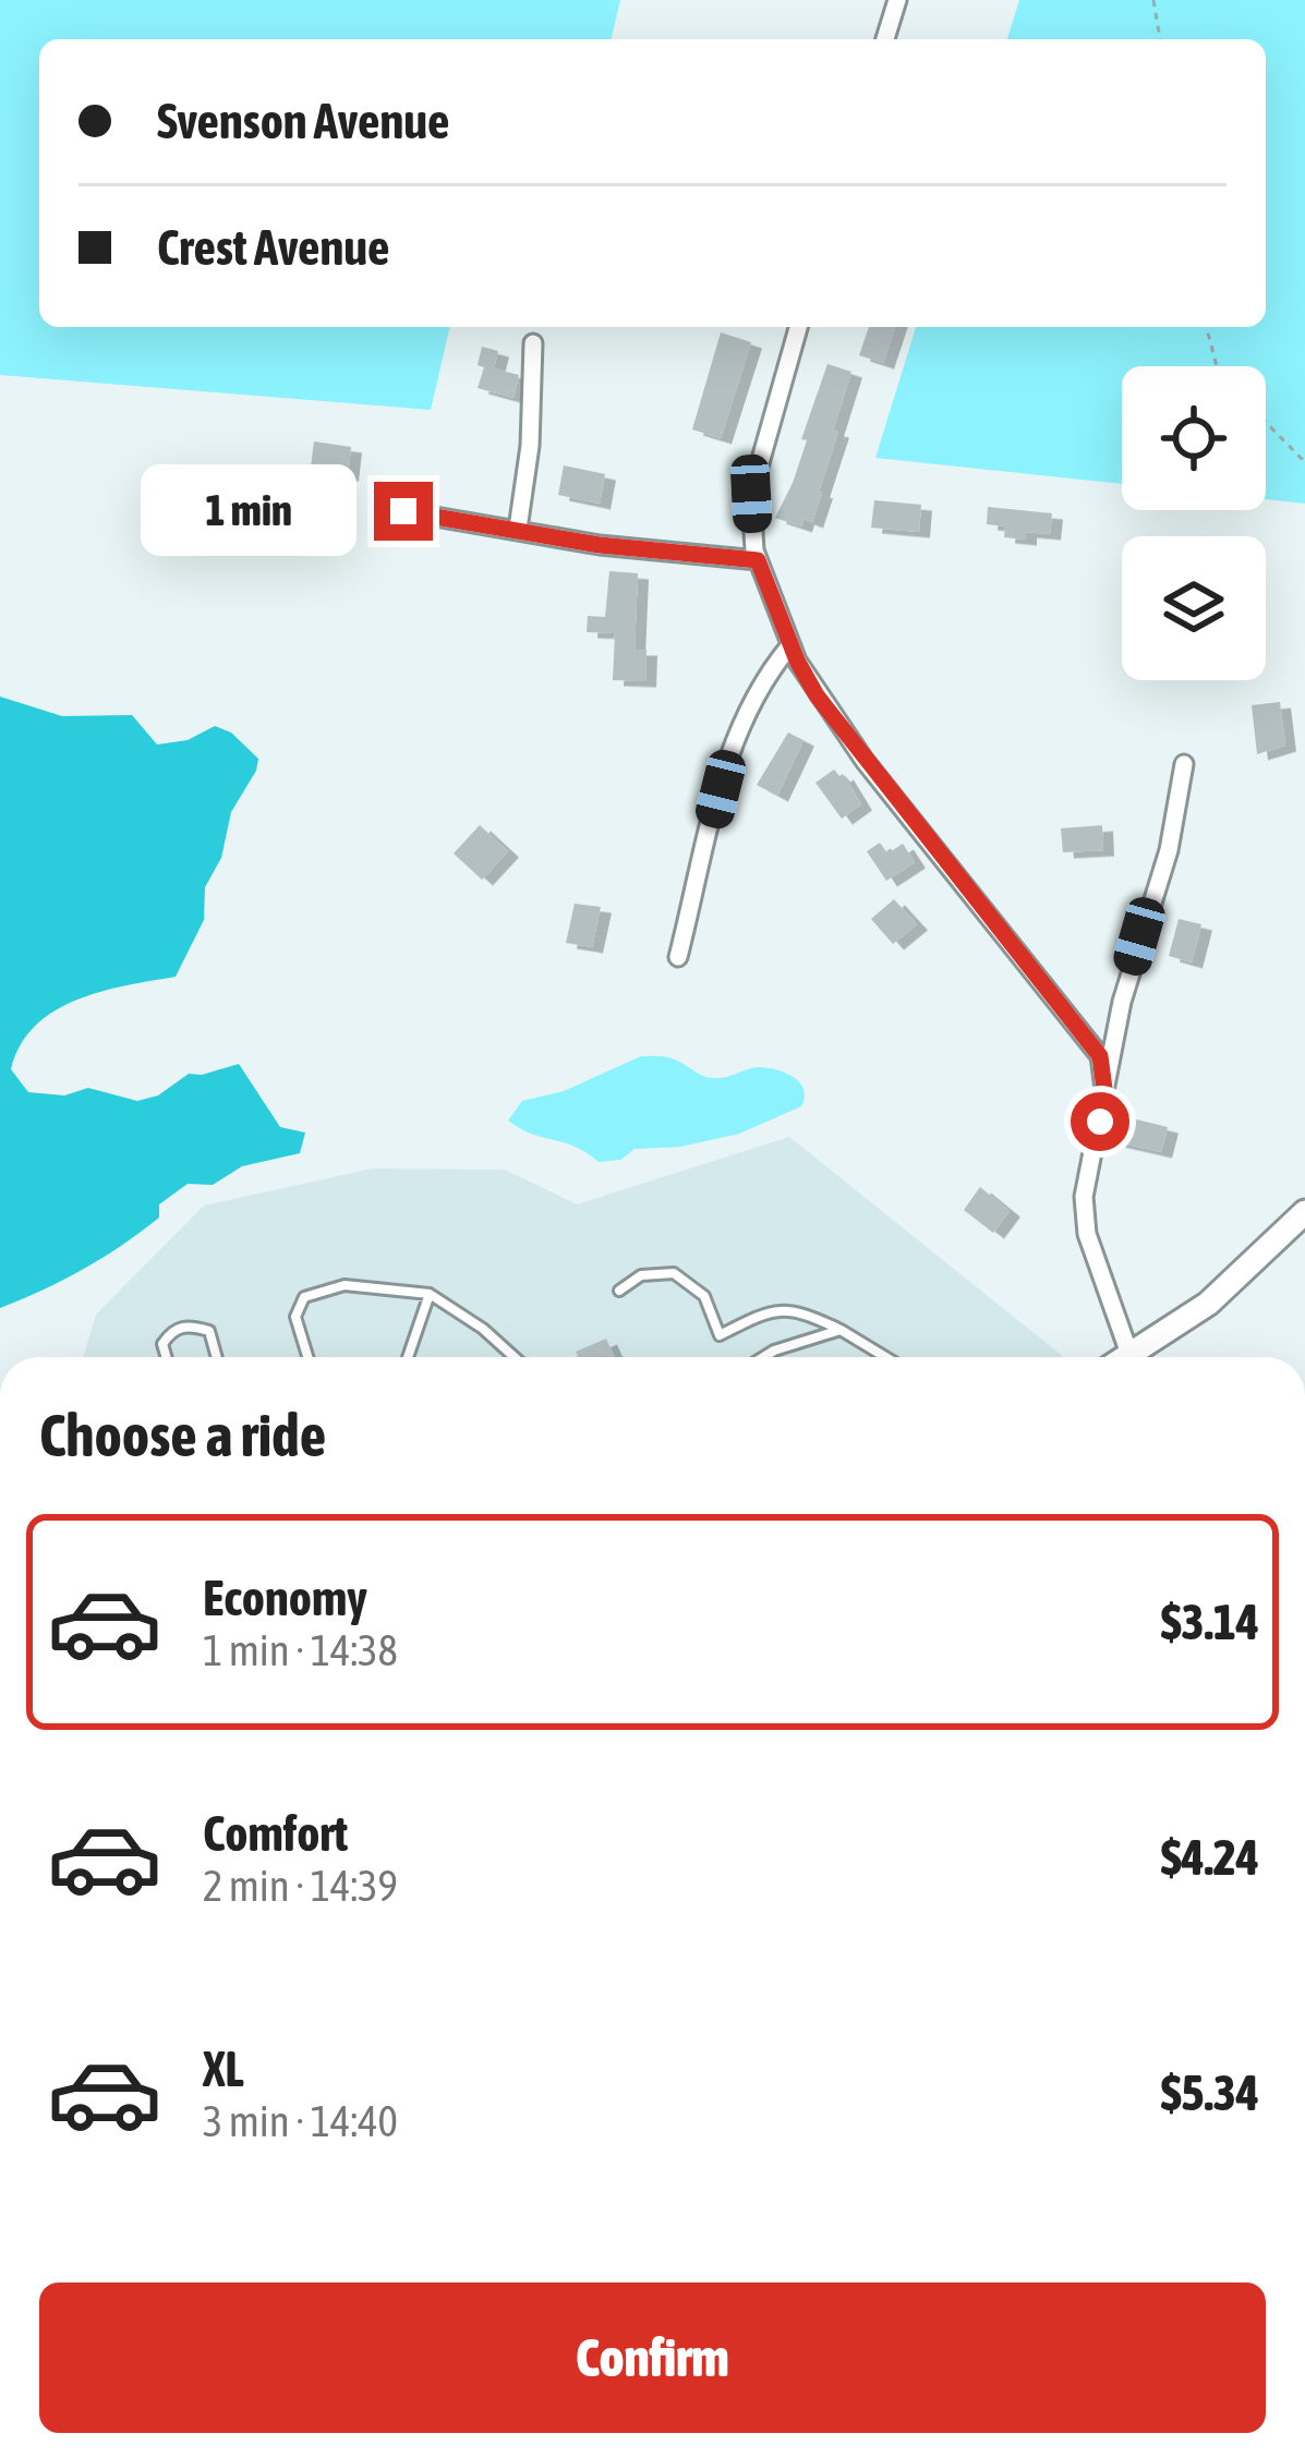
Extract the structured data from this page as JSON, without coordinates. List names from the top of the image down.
{
  "page": {
    "banner": ["Svenson Avenue", "Crest Avenue"],
    "bubble": "1 min",
    "heading": "Choose a ride",
    "list": [
      {
        "name": "Economy",
        "note": "1 min · 14:38",
        "value": "$3.14"
      },
      {
        "name": "Comfort",
        "note": "2 min · 14:39",
        "value": "$4.24"
      },
      {
        "name": "XL",
        "note": "3 min · 14:40",
        "value": "$5.34"
      }
    ],
    "buttons": "Confirm"
  }
}
